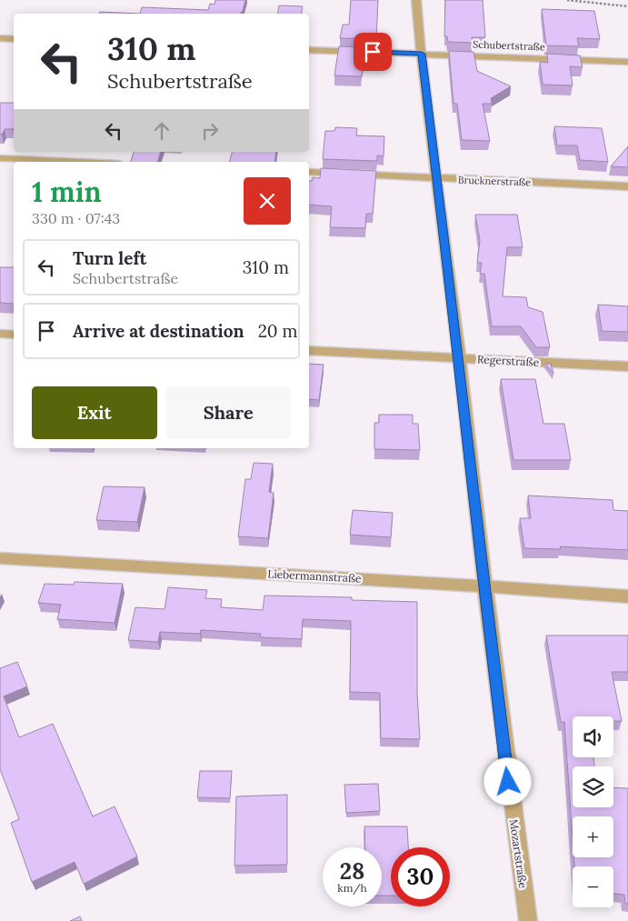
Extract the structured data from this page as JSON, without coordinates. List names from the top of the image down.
{
  "streets": {
    "street": [
      "Schubertstraße",
      "Brucknerstraße",
      "Regerstraße",
      "Liebermannstraße",
      "Mozartstraße"
    ]
  },
  "crossings": [
    ["Schubertstraße", "Mozartstraße"],
    ["Brucknerstraße", "Mozartstraße"],
    ["Regerstraße", "Mozartstraße"],
    ["Liebermannstraße", "Mozartstraße"]
  ],
  "page": {
    "turn": ["310 m", "Schubertstraße"],
    "heading": ["1 min", "330 m · 07:43"],
    "list": [
      {
        "name": "Turn left",
        "note": "Schubertstraße",
        "value": "310 m"
      },
      {
        "name": "Arrive at destination",
        "value": "20 m"
      }
    ],
    "buttons": ["Exit", "Share"],
    "map_buttons": ["+", "−"],
    "speed": "28 km/h",
    "limit": "30"
  }
}
